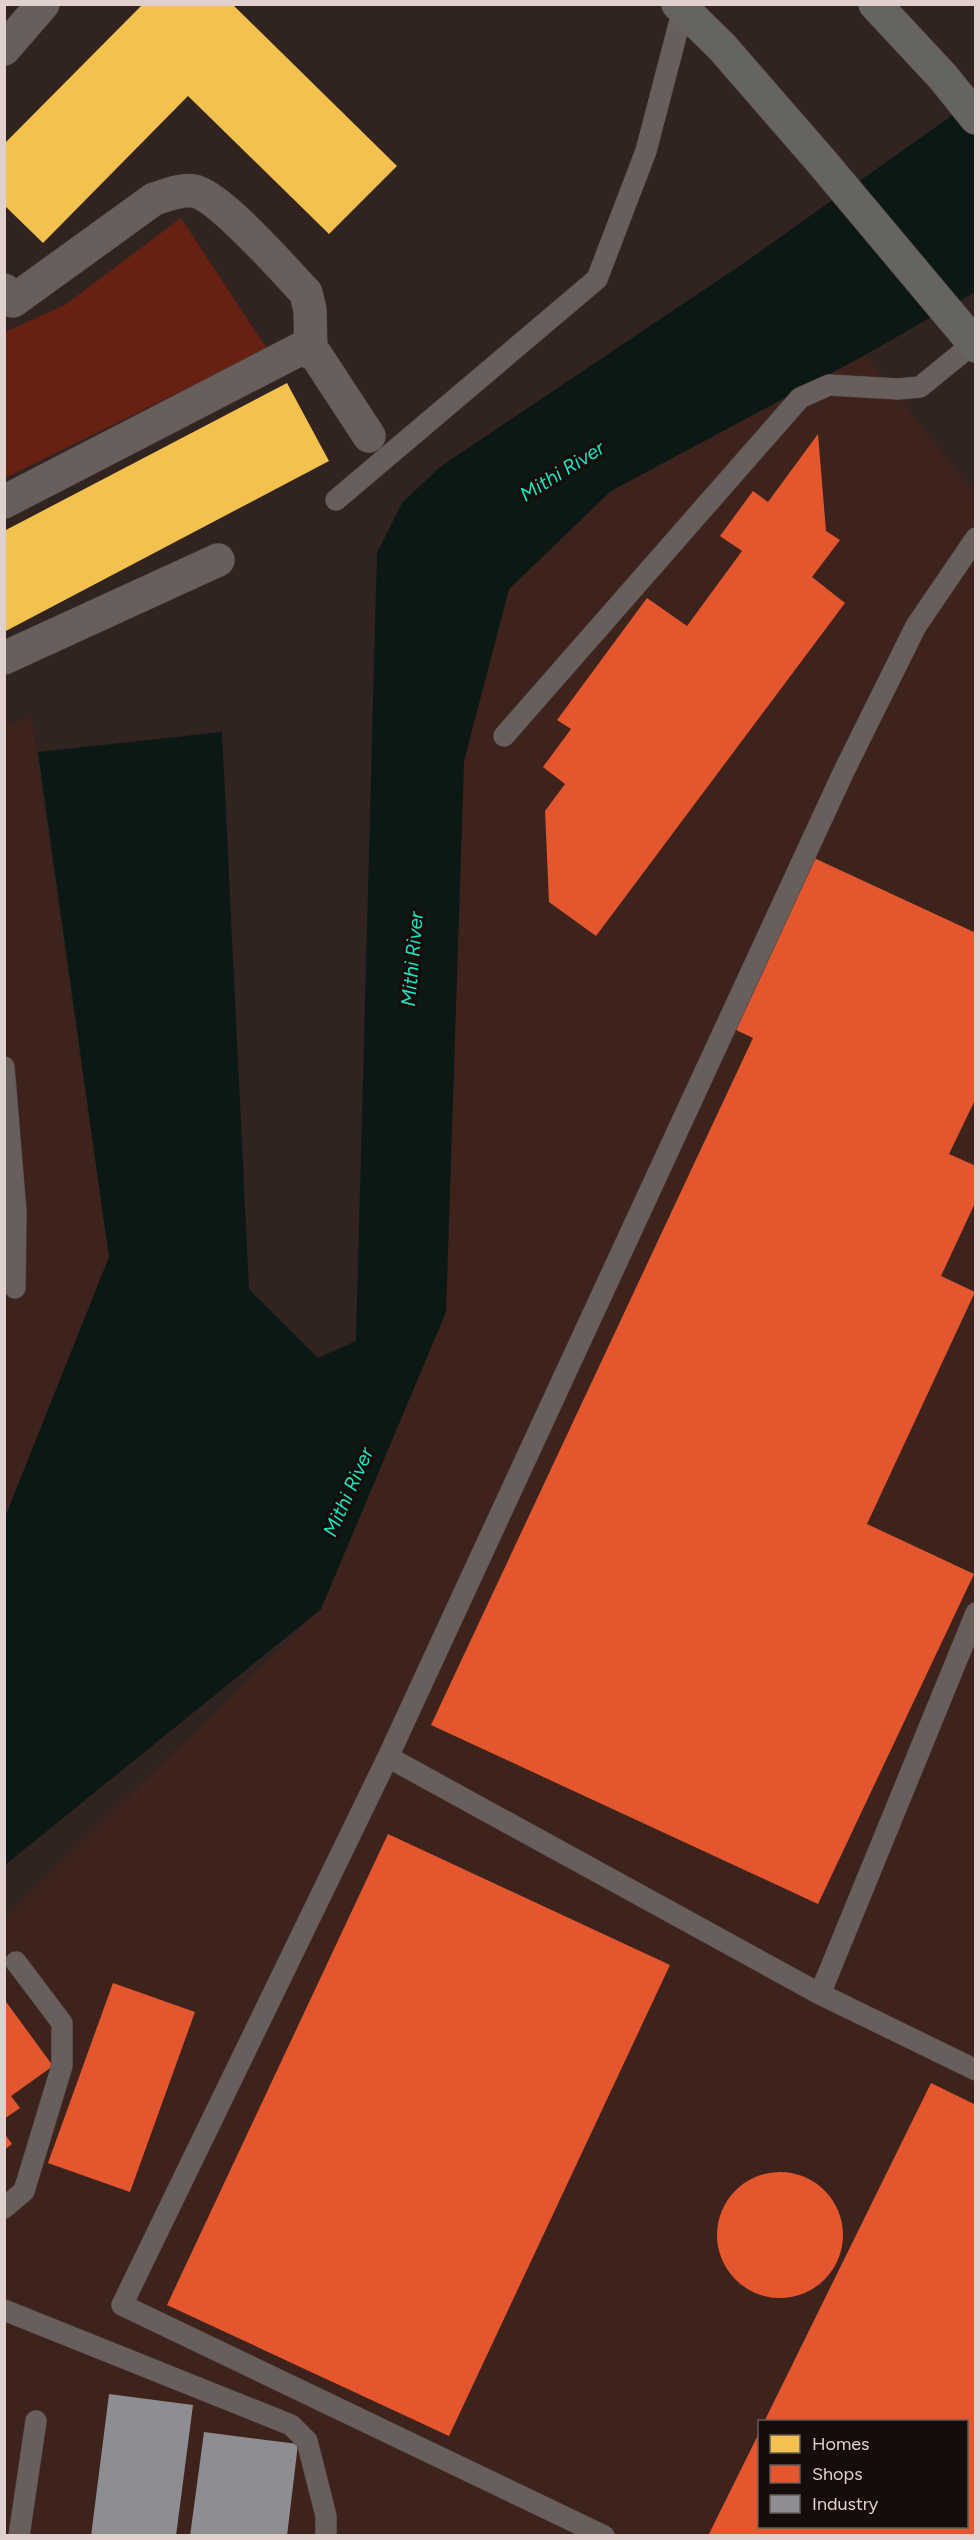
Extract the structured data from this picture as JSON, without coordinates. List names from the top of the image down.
{
  "water": ["Mithi River"],
  "legend": ["Homes", "Shops", "Industry"]
}
